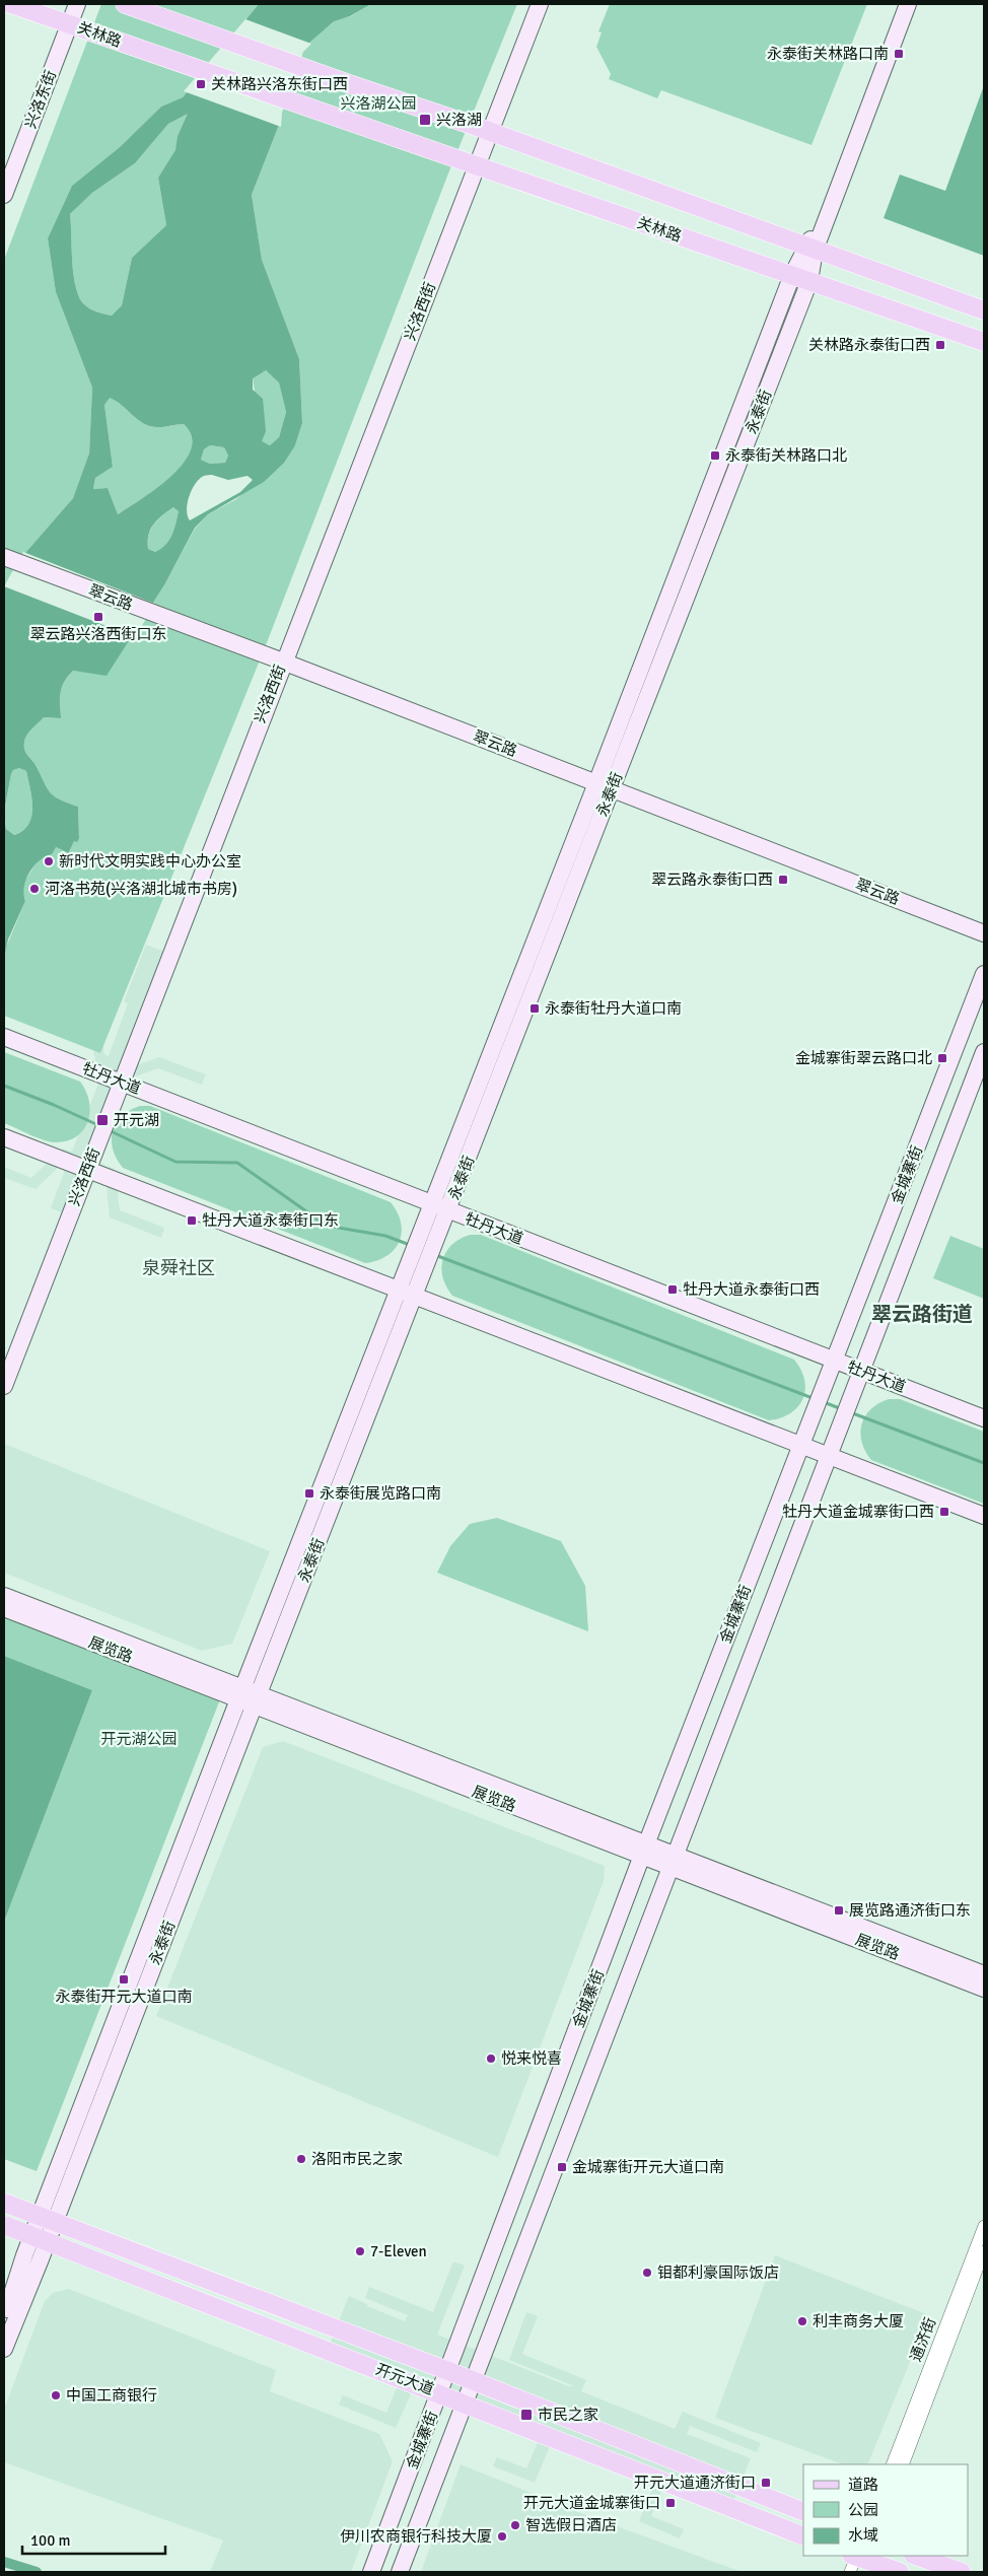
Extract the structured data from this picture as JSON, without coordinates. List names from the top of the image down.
{
  "streets": {
    "main road": [
      "关林路",
      "兴洛东街",
      "兴洛西街",
      "永泰街",
      "翠云路",
      "牡丹大道",
      "金城寨街",
      "展览路",
      "开元大道"
    ],
    "street": ["通济街"]
  },
  "crossings": [
    ["关林路", "兴洛东街"],
    ["关林路", "兴洛西街"],
    ["关林路", "永泰街"],
    ["兴洛西街", "翠云路"],
    ["兴洛西街", "牡丹大道"],
    ["永泰街", "翠云路"],
    ["永泰街", "牡丹大道"],
    ["永泰街", "展览路"],
    ["永泰街", "开元大道"],
    ["牡丹大道", "金城寨街"],
    ["金城寨街", "展览路"],
    ["金城寨街", "开元大道"]
  ],
  "districts": ["泉舜社区", "翠云路街道"],
  "parks": ["兴洛湖公园", "开元湖公园"],
  "places": {
    "transit": [
      "永泰街关林路口南",
      "关林路兴洛东街口西",
      "兴洛湖",
      "关林路永泰街口西",
      "永泰街关林路口北",
      "翠云路兴洛西街口东",
      "翠云路永泰街口西",
      "永泰街牡丹大道口南",
      "金城寨街翠云路口北",
      "开元湖",
      "牡丹大道永泰街口东",
      "牡丹大道永泰街口西",
      "永泰街展览路口南",
      "牡丹大道金城寨街口西",
      "展览路通济街口东",
      "永泰街开元大道口南",
      "金城寨街开元大道口南",
      "市民之家",
      "开元大道通济街口",
      "开元大道金城寨街口"
    ],
    "other": [
      "新时代文明实践中心办公室",
      "河洛书苑(兴洛湖北城市书房)",
      "悦来悦喜",
      "洛阳市民之家",
      "7-Eleven",
      "钼都利豪国际饭店",
      "利丰商务大厦",
      "中国工商银行",
      "智选假日酒店",
      "伊川农商银行科技大厦"
    ]
  },
  "legend": ["道路", "公园", "水域"],
  "scale_bar": "100 m"
}
